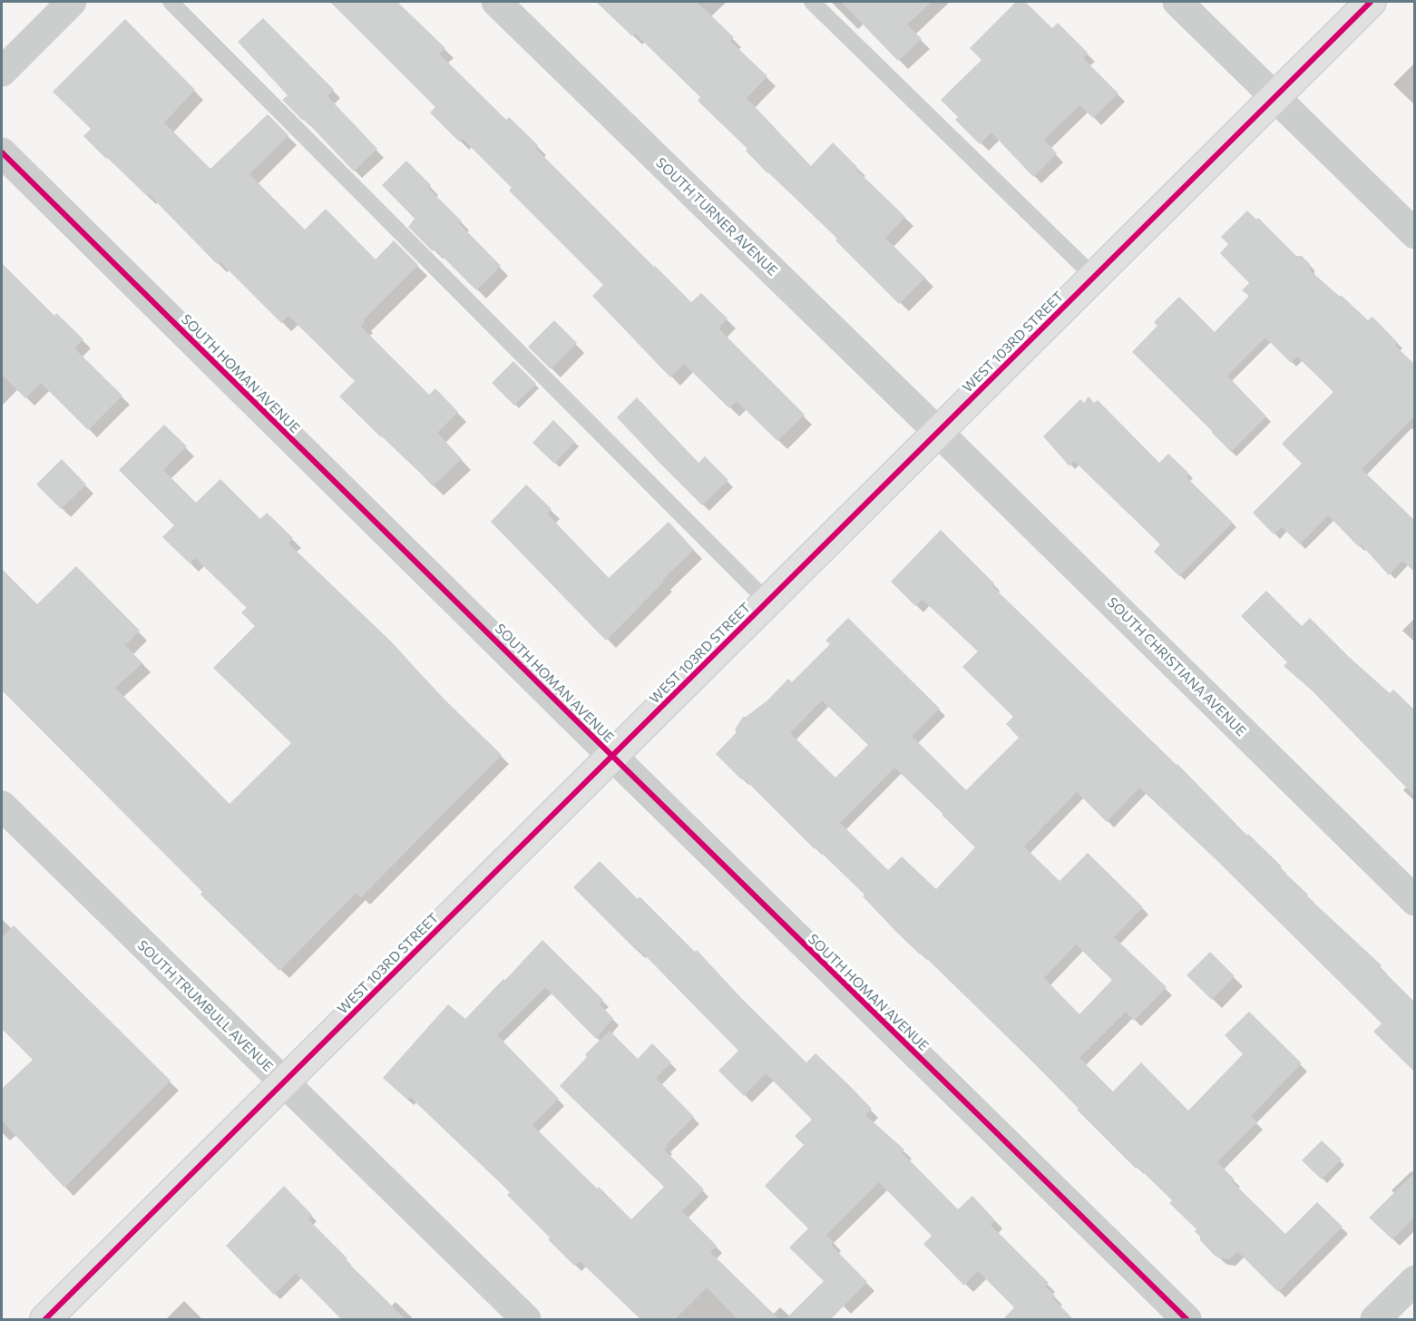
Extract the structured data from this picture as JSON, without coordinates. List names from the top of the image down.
{
  "streets": {
    "main road": ["WEST 103RD STREET"],
    "street": [
      "SOUTH TURNER AVENUE",
      "SOUTH HOMAN AVENUE",
      "SOUTH CHRISTIANA AVENUE",
      "SOUTH TRUMBULL AVENUE"
    ]
  },
  "crossings": [
    ["SOUTH TURNER AVENUE", "WEST 103RD STREET"],
    ["SOUTH TURNER AVENUE", "SOUTH CHRISTIANA AVENUE"],
    ["WEST 103RD STREET", "SOUTH HOMAN AVENUE"],
    ["WEST 103RD STREET", "SOUTH CHRISTIANA AVENUE"],
    ["WEST 103RD STREET", "SOUTH TRUMBULL AVENUE"]
  ]
}
